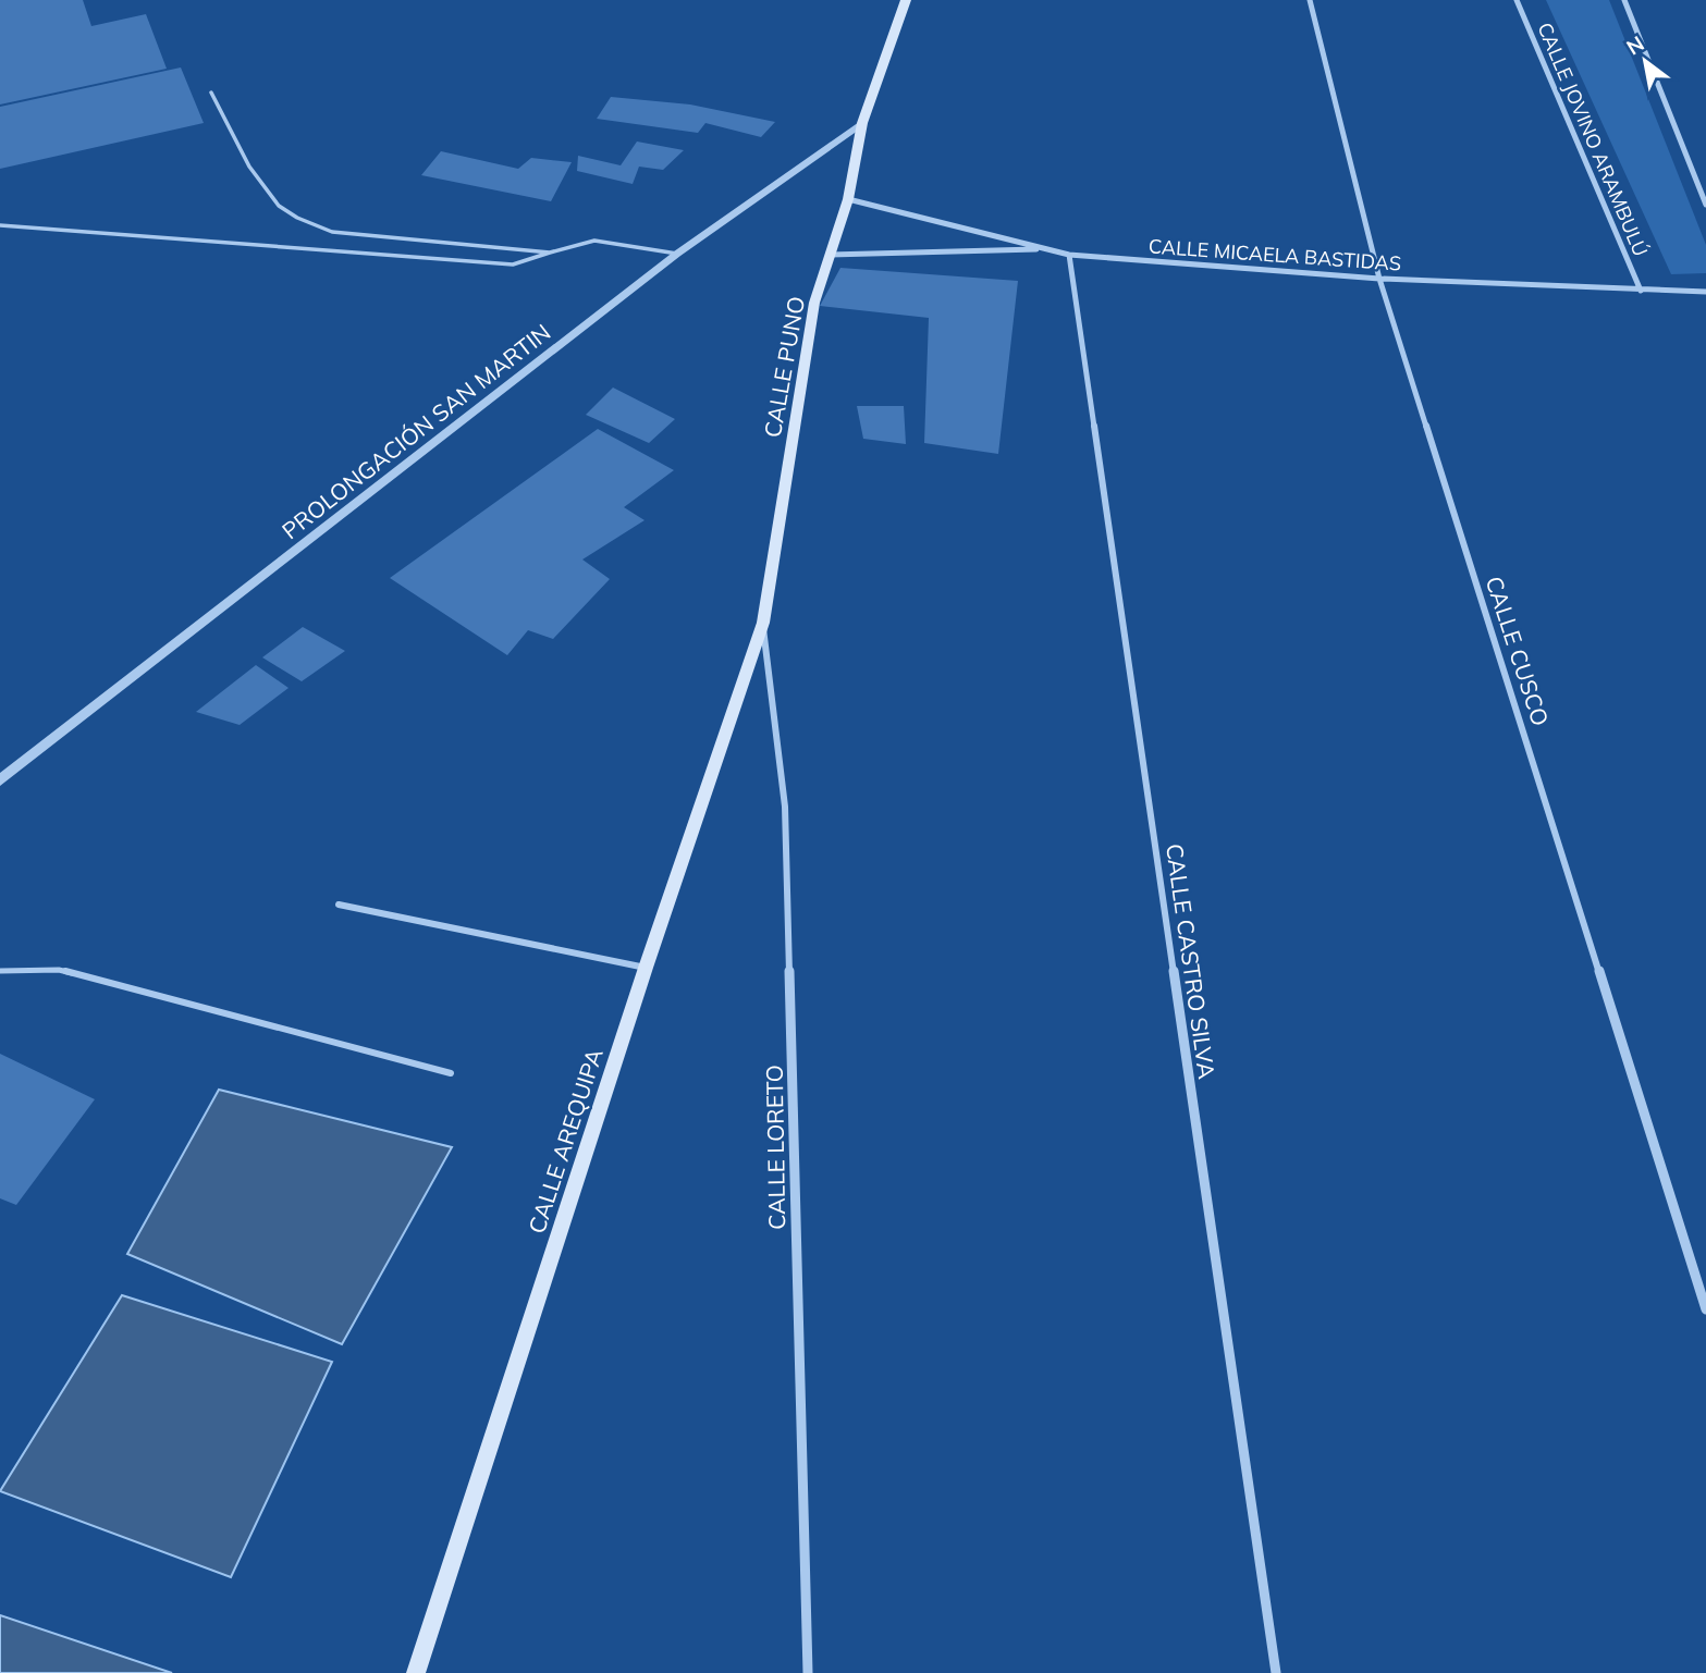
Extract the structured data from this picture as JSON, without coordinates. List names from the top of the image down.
{
  "streets": {
    "main road": ["CALLE PUNO", "CALLE AREQUIPA"],
    "street": [
      "CALLE JOVINO ARAMBULÚ",
      "CALLE MICAELA BASTIDAS",
      "PROLONGACIÓN SAN MARTIN",
      "CALLE CUSCO",
      "CALLE CASTRO SILVA",
      "CALLE LORETO"
    ]
  },
  "crossings": [
    ["CALLE JOVINO ARAMBULÚ", "CALLE MICAELA BASTIDAS"],
    ["CALLE MICAELA BASTIDAS", "CALLE PUNO"],
    ["CALLE MICAELA BASTIDAS", "CALLE CUSCO"],
    ["CALLE MICAELA BASTIDAS", "CALLE CASTRO SILVA"],
    ["CALLE PUNO", "PROLONGACIÓN SAN MARTIN"],
    ["CALLE PUNO", "CALLE AREQUIPA"],
    ["CALLE PUNO", "CALLE LORETO"],
    ["CALLE AREQUIPA", "CALLE LORETO"]
  ],
  "north": "top left"
}
